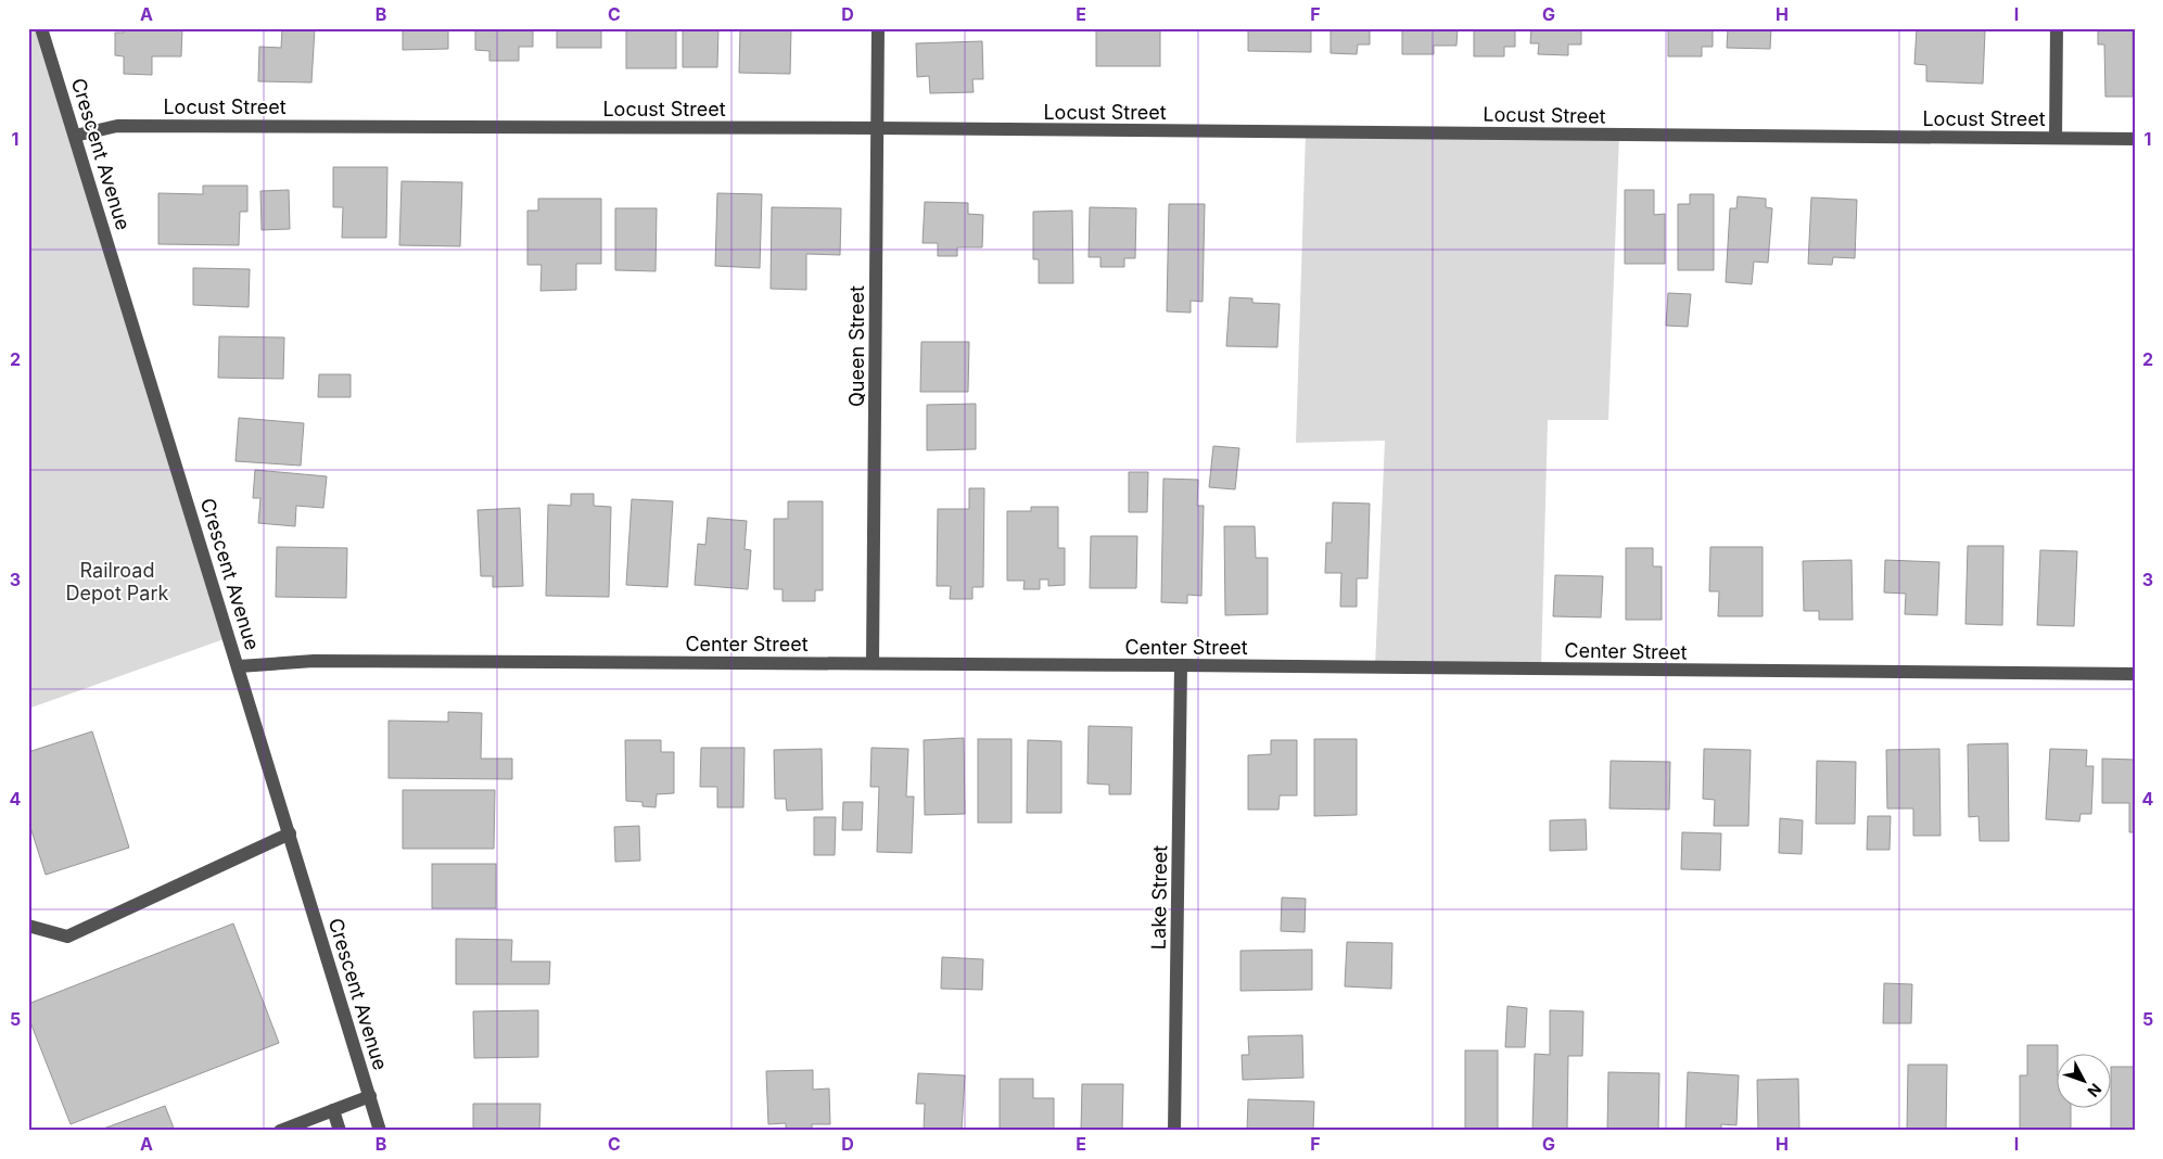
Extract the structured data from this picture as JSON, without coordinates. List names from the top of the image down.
{
  "streets": {
    "street": [
      "Locust Street",
      "Crescent Avenue",
      "Queen Street",
      "Center Street",
      "Lake Street"
    ]
  },
  "crossings": [
    ["Locust Street", "Crescent Avenue"],
    ["Locust Street", "Queen Street"],
    ["Crescent Avenue", "Center Street"],
    ["Queen Street", "Center Street"],
    ["Center Street", "Lake Street"]
  ],
  "parks": ["Railroad Depot Park"],
  "north": "bottom right",
  "grid": {
    "columns": [
      "A",
      "B",
      "C",
      "D",
      "E",
      "F",
      "G",
      "H",
      "I"
    ],
    "rows": [
      "1",
      "2",
      "3",
      "4",
      "5"
    ]
  }
}
